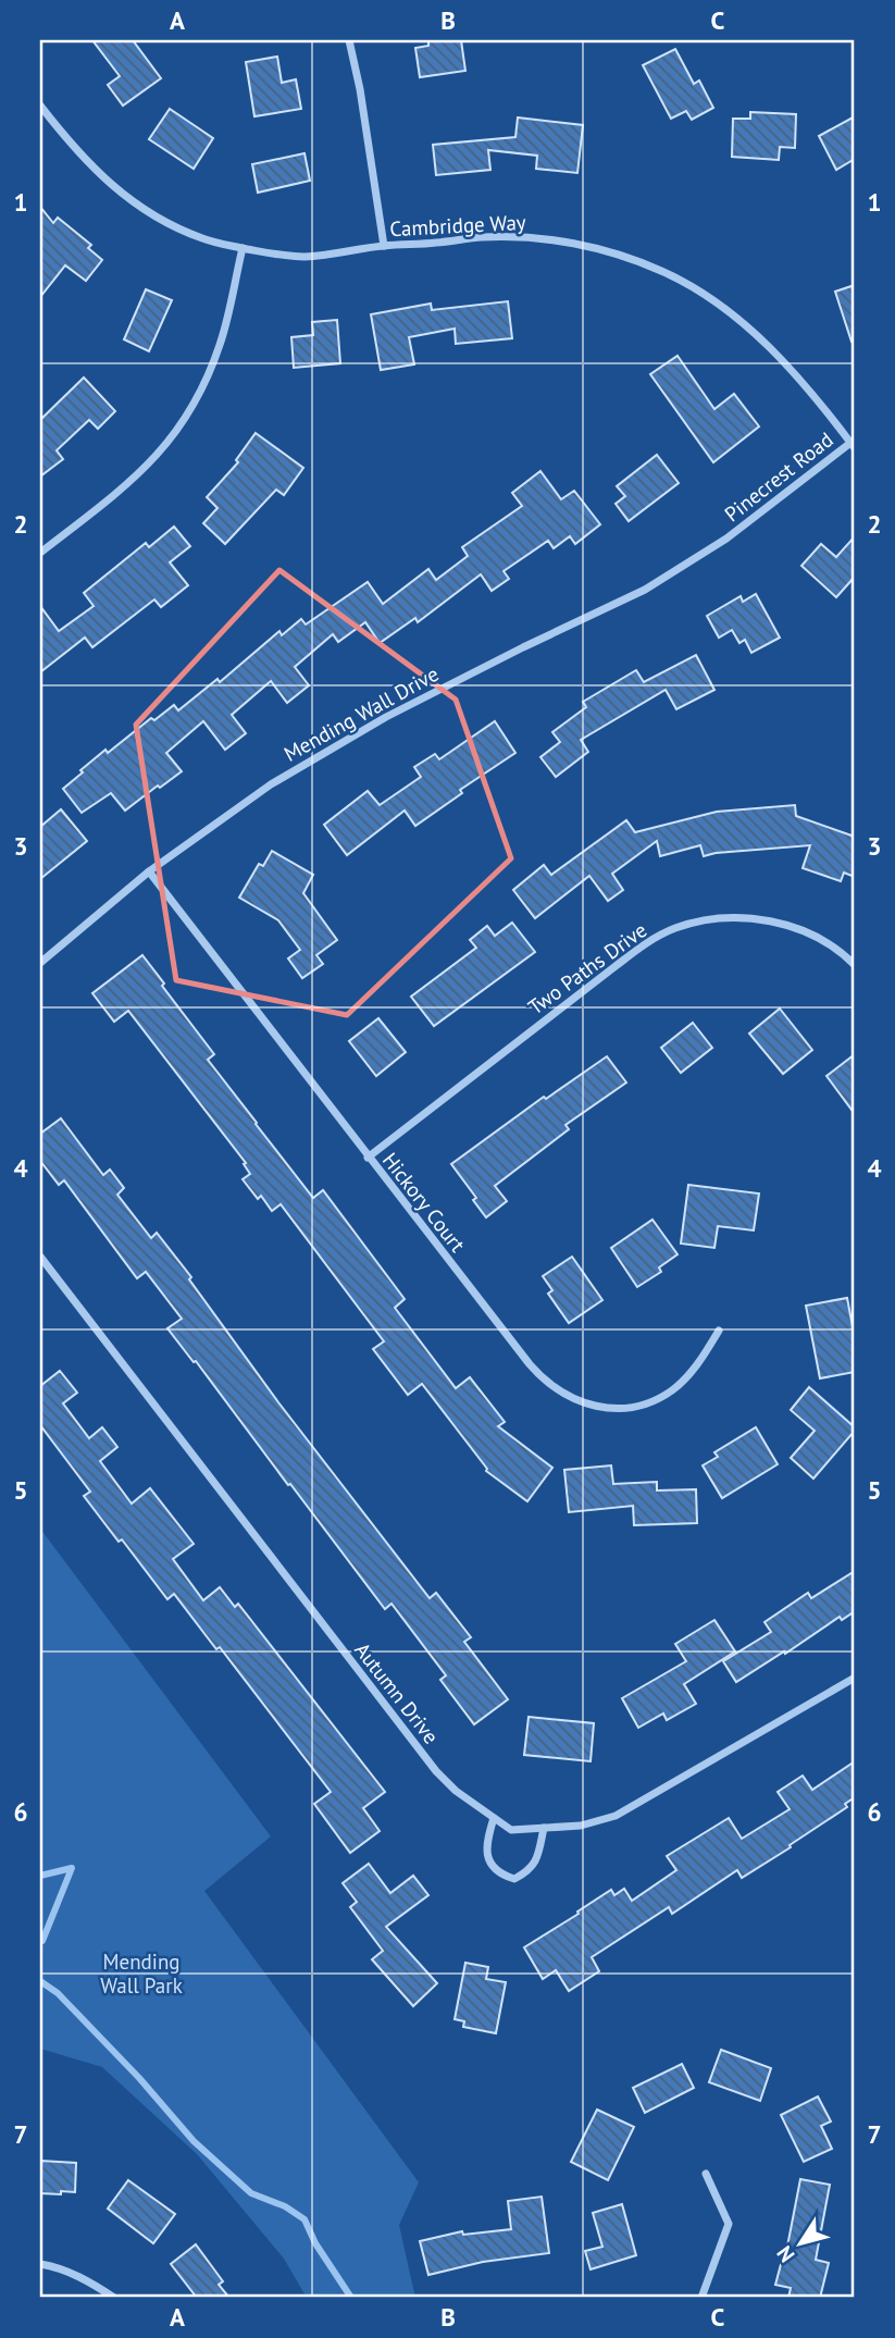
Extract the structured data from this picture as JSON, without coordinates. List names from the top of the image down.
{
  "streets": {
    "street": [
      "Cambridge Way",
      "Pinecrest Road",
      "Mending Wall Drive",
      "Two Paths Drive",
      "Hickory Court",
      "Autumn Drive"
    ]
  },
  "crossings": [
    ["Cambridge Way", "Pinecrest Road"],
    ["Pinecrest Road", "Mending Wall Drive"],
    ["Mending Wall Drive", "Hickory Court"],
    ["Two Paths Drive", "Hickory Court"]
  ],
  "parks": ["Mending Wall Park"],
  "north": "bottom left",
  "grid": {
    "columns": ["A", "B", "C"],
    "rows": [
      "1",
      "2",
      "3",
      "4",
      "5",
      "6",
      "7"
    ]
  }
}
